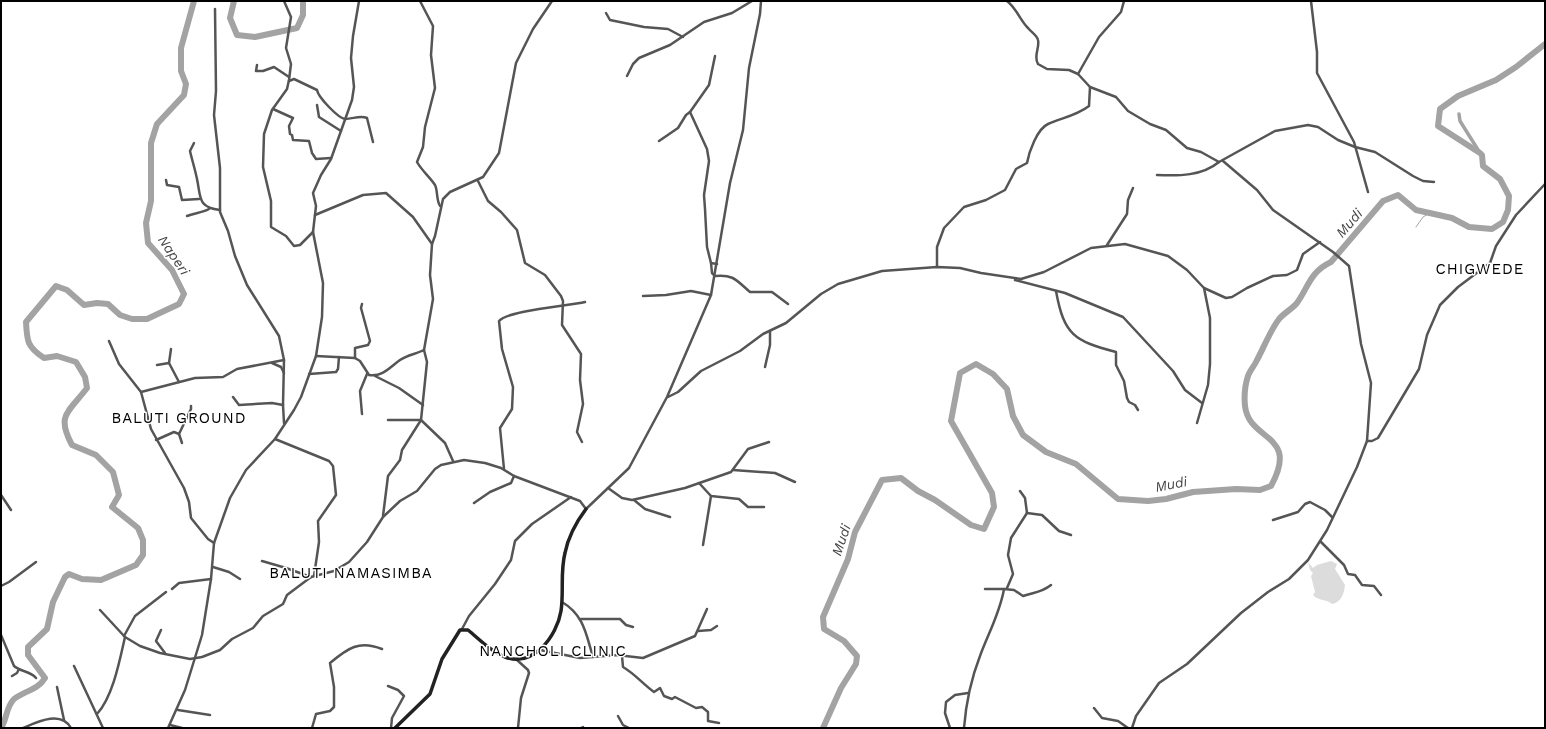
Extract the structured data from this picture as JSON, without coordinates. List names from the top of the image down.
{
  "districts": [
    "CHIGWEDE",
    "BALUTI GROUND",
    "BALUTI NAMASIMBA",
    "NANCHOLI CLINIC"
  ],
  "water": ["Mudi", "Naperi"]
}
